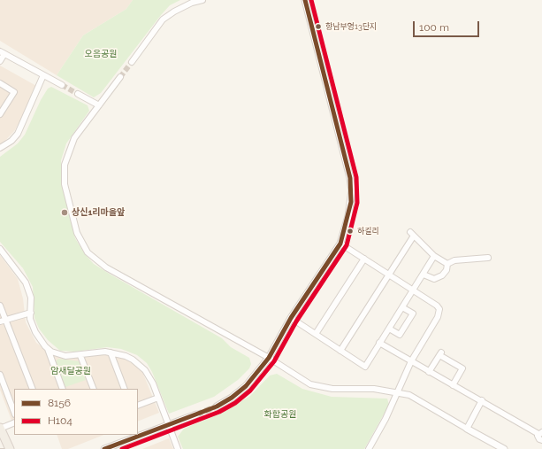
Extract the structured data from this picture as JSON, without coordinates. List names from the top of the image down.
{
  "parks": ["오음공원", "암새달공원", "화합공원"],
  "places": ["향남부영13단지", "상신1리마을앞", "하길리"],
  "lines": ["transit line 8156", "transit line H104"],
  "legend": ["8156", "H104"],
  "scale_bar": "100 m"
}
